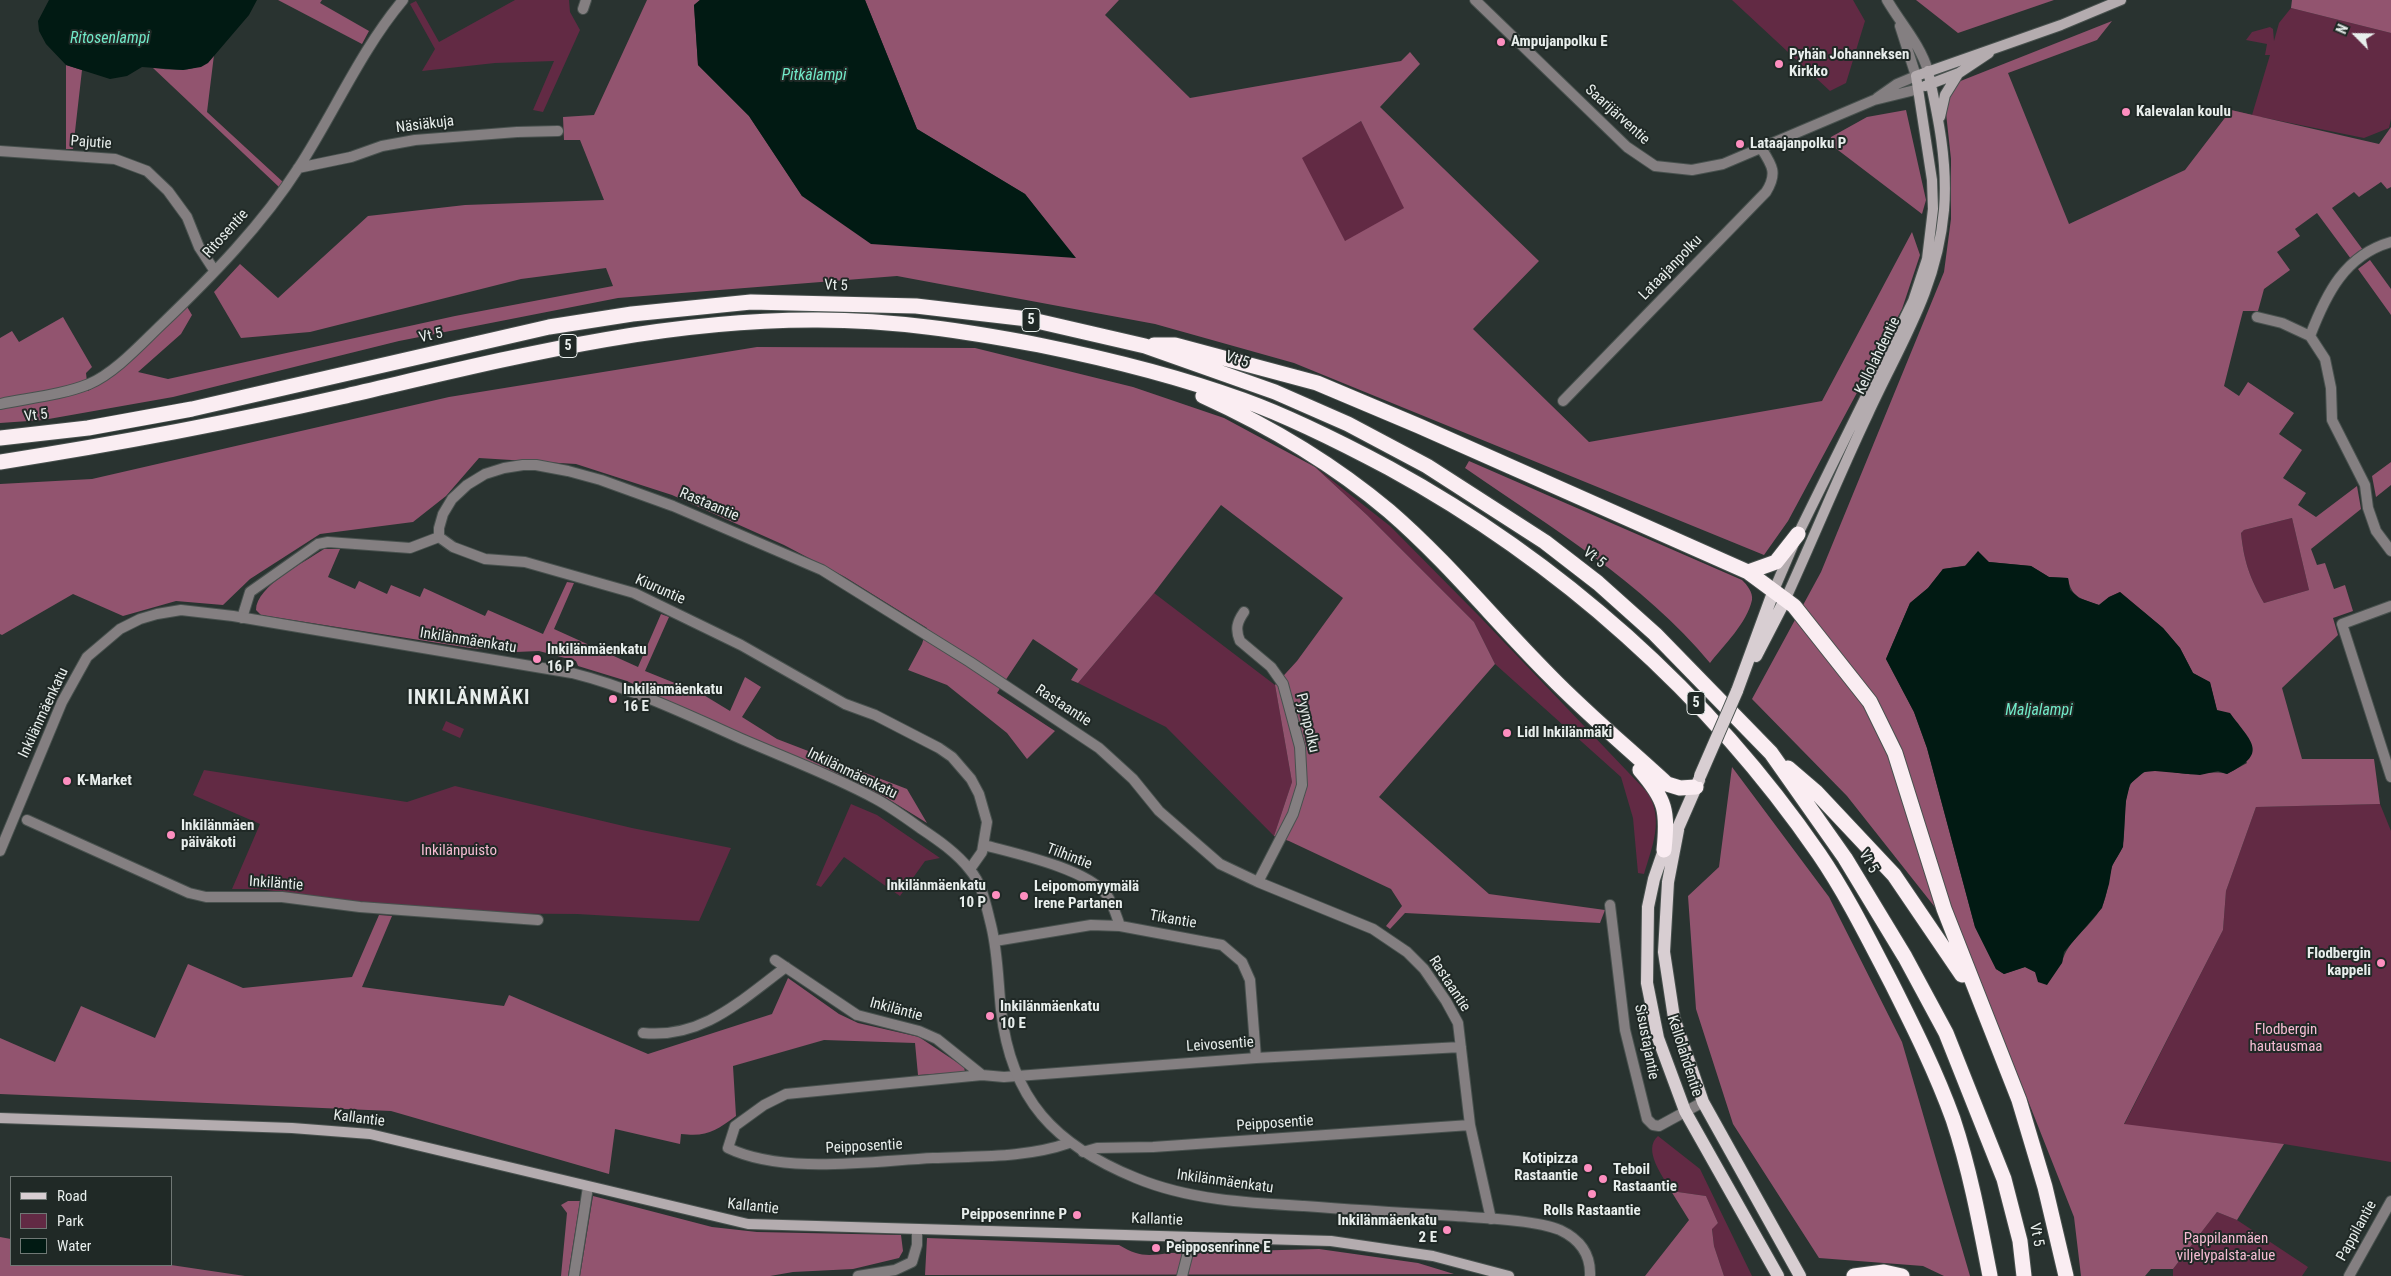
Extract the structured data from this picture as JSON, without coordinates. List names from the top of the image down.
{
  "streets": {
    "highway": ["Vt 5", "5"],
    "main road": ["Kellolahdentie", "Kallantie"],
    "street": [
      "Saarijärventie",
      "Näsiäkuja",
      "Pajutie",
      "Ritosentie",
      "Lataajanpolku",
      "Rastaantie",
      "Kiuruntie",
      "Inkilänmäenkatu",
      "Pyynpolku",
      "Tilhintie",
      "Inkiläntie",
      "Tikantie",
      "Sisustajantie",
      "Leivosentie",
      "Peipposentie",
      "Pappilantie"
    ]
  },
  "crossings": [
    ["Saarijärventie", "Lataajanpolku"],
    ["Näsiäkuja", "Ritosentie"],
    ["Pajutie", "Ritosentie"],
    ["Kellolahdentie", "Sisustajantie"],
    ["Rastaantie", "Kiuruntie"],
    ["Rastaantie", "Inkilänmäenkatu"],
    ["Rastaantie", "Pyynpolku"],
    ["Rastaantie", "Leivosentie"],
    ["Rastaantie", "Peipposentie"],
    ["Kiuruntie", "Inkilänmäenkatu"],
    ["Kiuruntie", "Tilhintie"],
    ["Inkilänmäenkatu", "Tikantie"],
    ["Inkilänmäenkatu", "Leivosentie"],
    ["Inkilänmäenkatu", "Peipposentie"],
    ["Tilhintie", "Tikantie"],
    ["Inkiläntie", "Leivosentie"],
    ["Tikantie", "Leivosentie"],
    ["Leivosentie", "Peipposentie"]
  ],
  "districts": ["INKILÄNMÄKI"],
  "water": ["Ritosenlampi", "Pitkälampi", "Maljalampi"],
  "parks": ["Inkilänpuisto", "Flodbergin hautausmaa", "Pappilanmäen viljelypalsta-alue"],
  "places": [
    "Ampujanpolku E",
    "Pyhän Johanneksen Kirkko",
    "Kalevalan koulu",
    "Lataajanpolku P",
    "Inkilänmäenkatu 16 P",
    "Inkilänmäenkatu 16 E",
    "Lidl Inkilänmäki",
    "K-Market",
    "Inkilänmäen päiväkoti",
    "Inkilänmäenkatu 10 P",
    "Leipomomyymälä Irene Partanen",
    "Flodbergin kappeli",
    "Inkilänmäenkatu 10 E",
    "Kotipizza Rastaantie",
    "Teboil Rastaantie",
    "Rolls Rastaantie",
    "Peipposenrinne P",
    "Inkilänmäenkatu 2 E",
    "Peipposenrinne E"
  ],
  "legend": ["Road", "Park", "Water"],
  "north": "top left"
}
